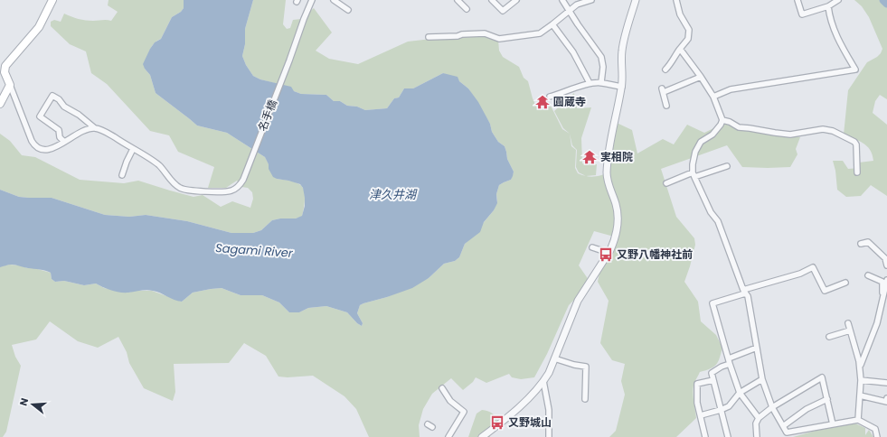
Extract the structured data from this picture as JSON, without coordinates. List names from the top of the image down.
{
  "streets": {
    "street": ["名手橋"]
  },
  "water": ["津久井湖", "Sagami River"],
  "places": {
    "temple": ["圓蔵寺", "実相院"],
    "bus stop": ["又野八幡神社前", "又野城山"]
  },
  "north": "left"
}
